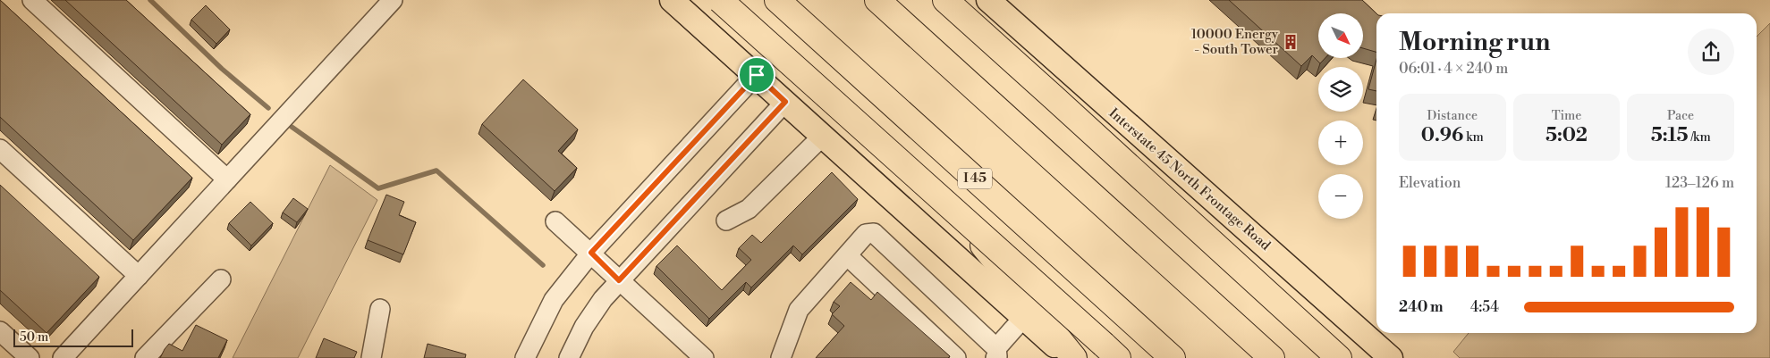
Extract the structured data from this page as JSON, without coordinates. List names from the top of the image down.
{
  "streets": {
    "highway": ["I 45"],
    "main road": ["Interstate 45 North Frontage Road"]
  },
  "places": {
    "building": ["10000 Energy - South Tower"]
  },
  "scale_bar": "50 m",
  "north": "bottom right",
  "page": {
    "map_buttons": ["+", "−"],
    "heading": ["Morning run", "06:01 · 4 × 240 m"],
    "stats": [
      ["Distance", "0.96 km"],
      ["Time", "5:02"],
      ["Pace", "5:15 /km"]
    ],
    "chart": ["Elevation", "123–126 m"],
    "list": [
      {
        "name": "240 m",
        "note": "4:54"
      }
    ],
    "scale": "50 m"
  }
}
